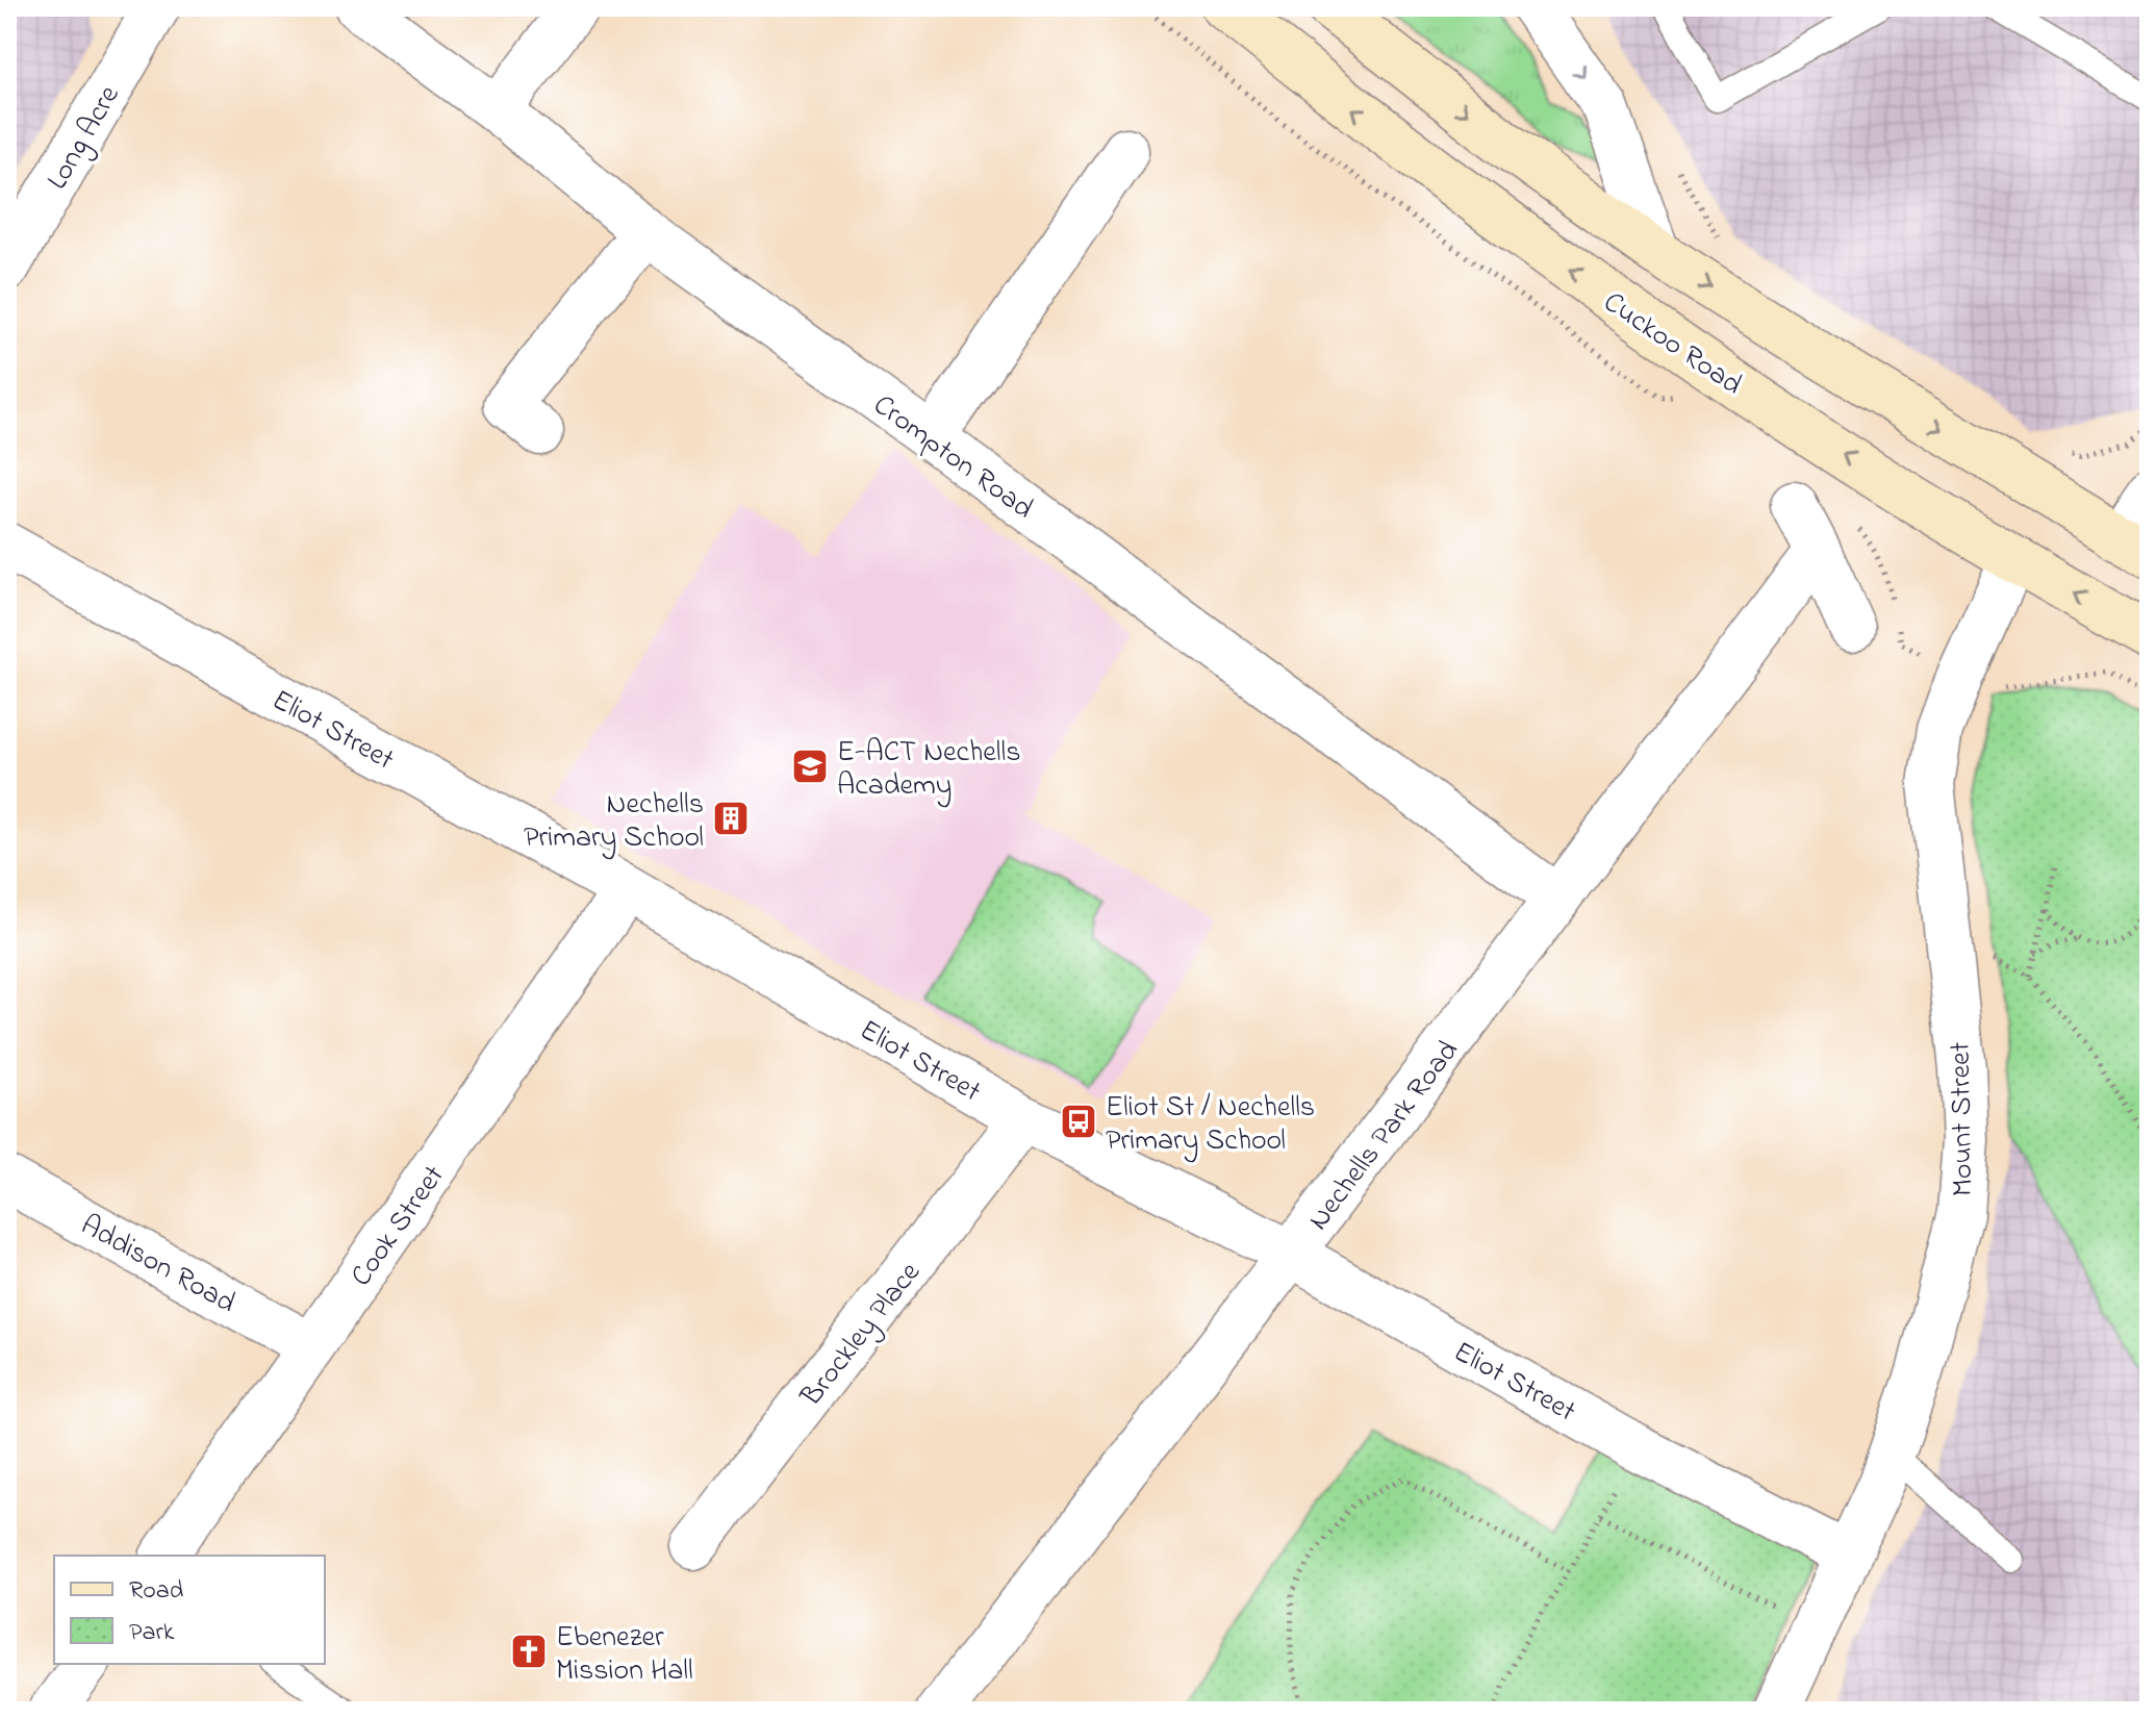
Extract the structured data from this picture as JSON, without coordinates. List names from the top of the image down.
{
  "streets": {
    "main road": ["Cuckoo Road"],
    "street": [
      "Long Acre",
      "Crompton Road",
      "Eliot Street",
      "Mount Street",
      "Nechells Park Road",
      "Cook Street",
      "Addison Road",
      "Brockley Place"
    ]
  },
  "crossings": [
    ["Cuckoo Road", "Mount Street"],
    ["Crompton Road", "Nechells Park Road"],
    ["Eliot Street", "Mount Street"],
    ["Eliot Street", "Nechells Park Road"],
    ["Eliot Street", "Cook Street"],
    ["Eliot Street", "Brockley Place"],
    ["Cook Street", "Addison Road"]
  ],
  "places": {
    "school or university": ["E-ACT Nechells Academy"],
    "building": ["Nechells Primary School"],
    "bus stop": ["Eliot St / Nechells Primary School"],
    "church": ["Ebenezer Mission Hall"]
  },
  "legend": ["Road", "Park"]
}
